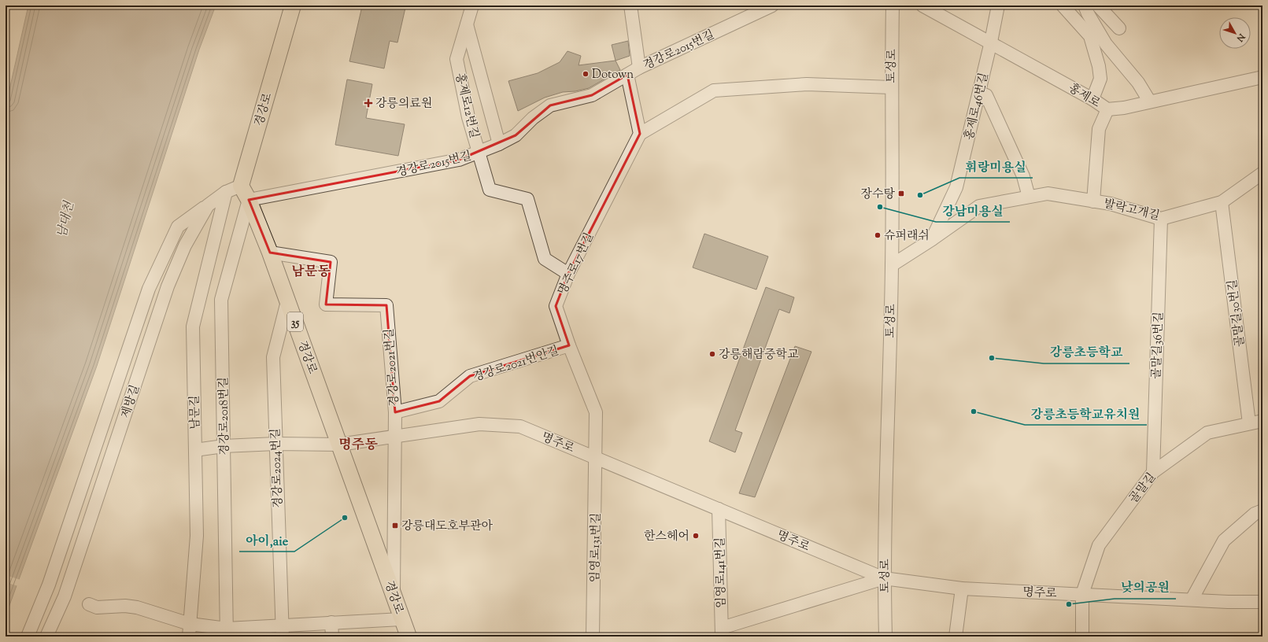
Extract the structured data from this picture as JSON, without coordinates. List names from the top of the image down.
{
  "streets": {
    "main road": ["경강로", "35"],
    "street": [
      "경강로2015번길",
      "토성로",
      "홍제로",
      "홍제로12번길",
      "홍제로46번길",
      "발락고개길",
      "명주로17번길",
      "골말길30번길",
      "골말길36번길",
      "경강로2021번안길",
      "경강로2021번길",
      "제방길",
      "남문길",
      "경강로2018번길",
      "명주로",
      "경강로2024번길",
      "골말길",
      "임영로131번길",
      "임영로141번길"
    ]
  },
  "crossings": [
    ["경강로2015번길", "홍제로12번길"],
    ["경강로2015번길", "경강로"],
    ["경강로2015번길", "경강로2018번길"],
    ["토성로", "발락고개길"],
    ["토성로", "명주로"],
    ["홍제로", "홍제로46번길"],
    ["홍제로12번길", "명주로17번길"],
    ["홍제로46번길", "발락고개길"],
    ["경강로", "경강로2021번길"],
    ["경강로", "제방길"],
    ["경강로", "경강로2018번길"],
    ["경강로", "명주로"],
    ["경강로", "경강로2024번길"],
    ["발락고개길", "골말길30번길"],
    ["발락고개길", "골말길36번길"],
    ["명주로17번길", "경강로2021번안길"],
    ["명주로17번길", "명주로"],
    ["명주로17번길", "임영로131번길"],
    ["골말길30번길", "골말길"],
    ["골말길36번길", "골말길"],
    ["경강로2021번안길", "경강로2021번길"],
    ["경강로2021번길", "명주로"],
    ["제방길", "남문길"],
    ["남문길", "명주로"],
    ["경강로2018번길", "명주로"],
    ["명주로", "경강로2024번길"],
    ["명주로", "골말길"],
    ["명주로", "임영로131번길"],
    ["명주로", "임영로141번길"]
  ],
  "districts": ["남문동", "명주동"],
  "water": ["남대천"],
  "places": {
    "other": [
      "Dotown",
      "휘랑미용실",
      "강남미용실",
      "슈퍼래쉬",
      "강릉해람중학교",
      "강릉초등학교",
      "강릉초등학교유치원",
      "아이,aie",
      "한스헤어",
      "낮의공원"
    ],
    "health": ["강릉의료원"],
    "transit": ["장수탕", "강릉대도호부관아"]
  },
  "north": "bottom right"
}
